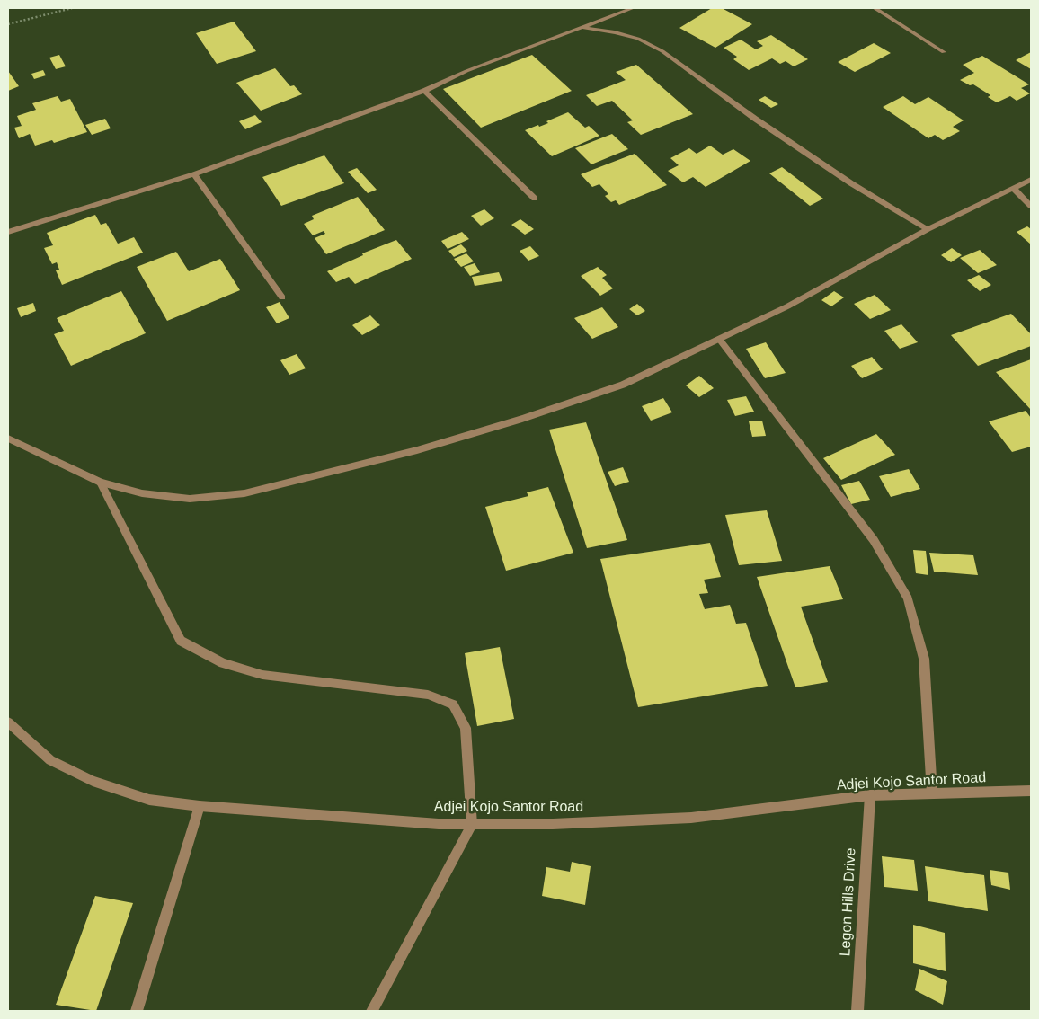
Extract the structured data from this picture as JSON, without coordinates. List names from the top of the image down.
{
  "streets": {
    "street": ["Adjei Kojo Santor Road", "Legon Hills Drive"]
  },
  "crossings": [
    ["Adjei Kojo Santor Road", "Legon Hills Drive"]
  ]
}
